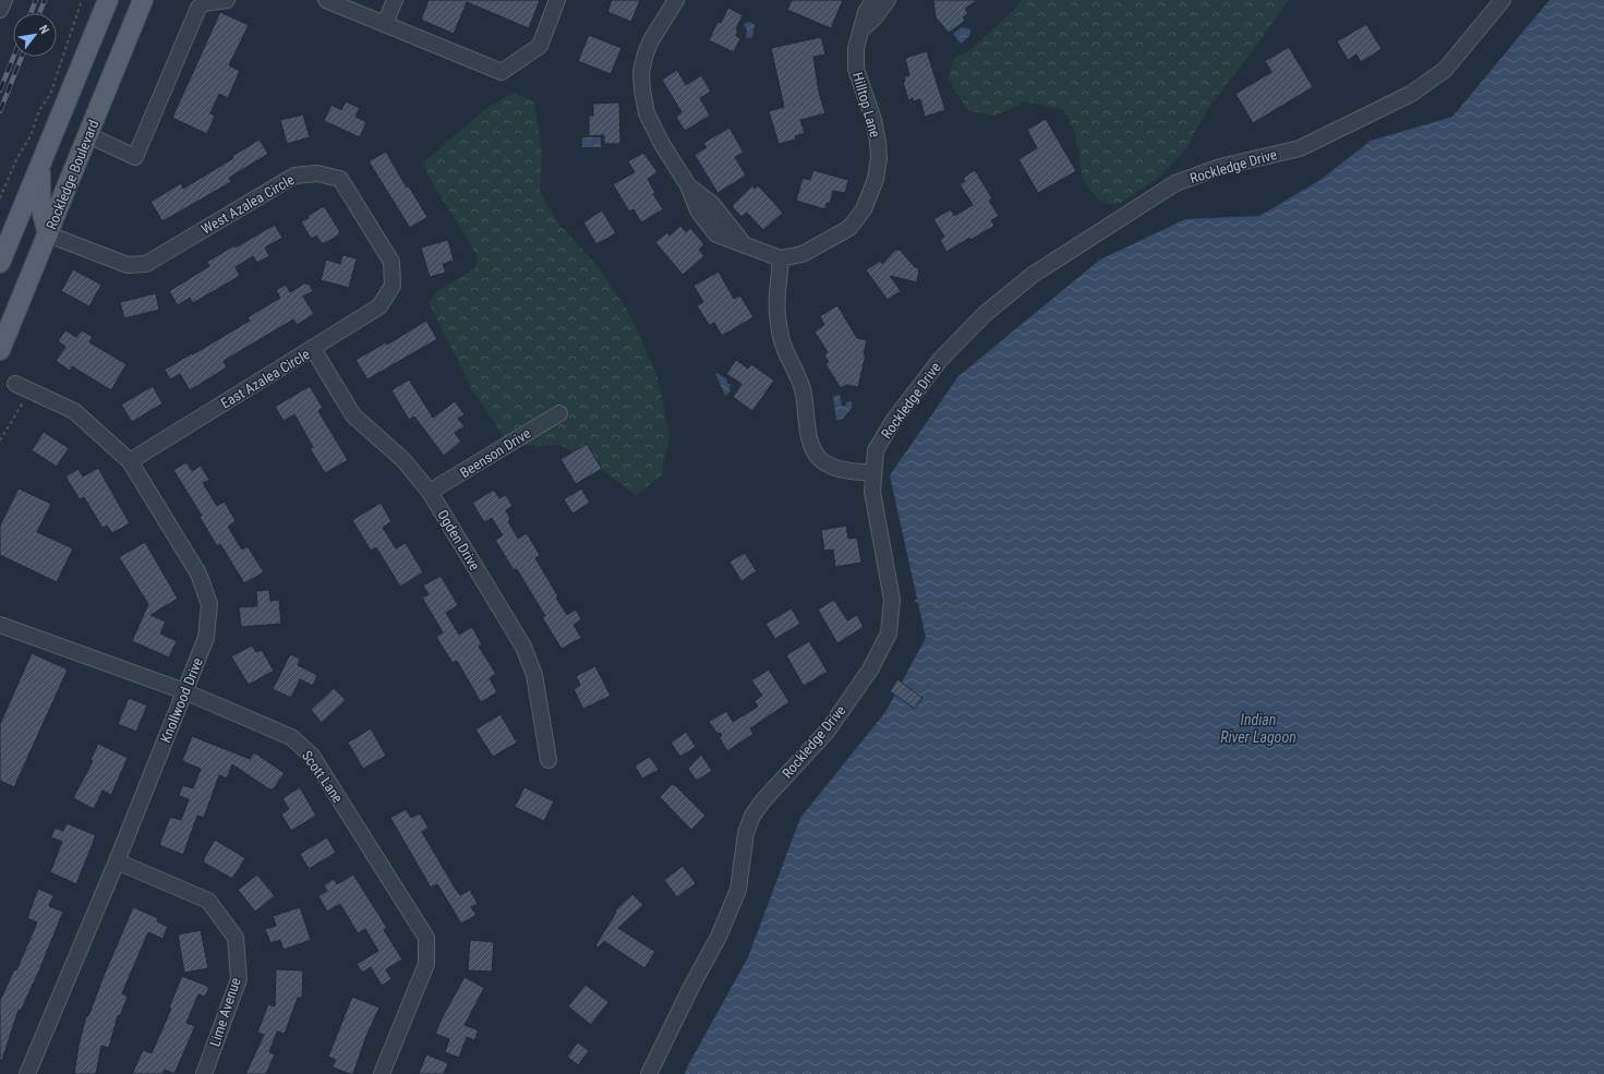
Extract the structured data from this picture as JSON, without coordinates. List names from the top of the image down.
{
  "streets": {
    "main road": ["Rockledge Boulevard"],
    "street": [
      "Hilltop Lane",
      "Rockledge Drive",
      "West Azalea Circle",
      "East Azalea Circle",
      "Beenson Drive",
      "Ogden Drive",
      "Knollwood Drive",
      "Scott Lane",
      "Lime Avenue"
    ]
  },
  "crossings": [
    ["Rockledge Boulevard", "West Azalea Circle"],
    ["West Azalea Circle", "East Azalea Circle"],
    ["East Azalea Circle", "Ogden Drive"],
    ["East Azalea Circle", "Knollwood Drive"],
    ["Beenson Drive", "Ogden Drive"],
    ["Knollwood Drive", "Scott Lane"],
    ["Knollwood Drive", "Lime Avenue"]
  ],
  "water": ["Indian River Lagoon"],
  "north": "top right"
}
